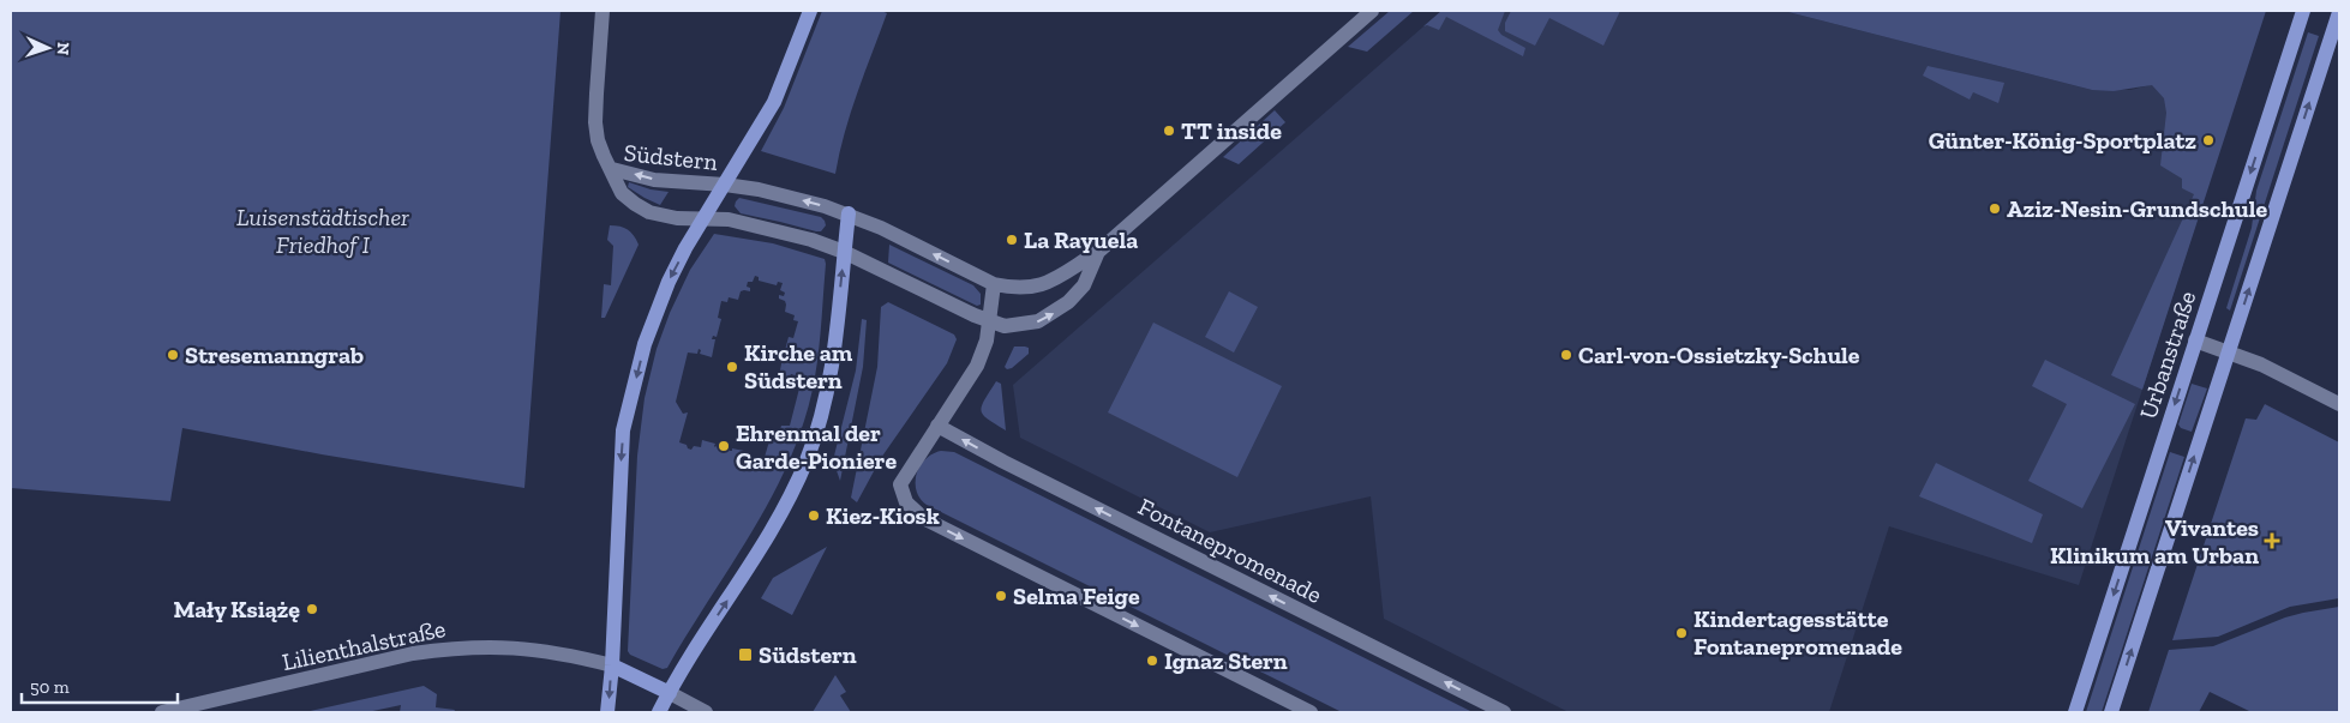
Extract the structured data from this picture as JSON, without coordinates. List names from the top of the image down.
{
  "streets": {
    "main road": ["Urbanstraße"],
    "street": ["Südstern", "Fontanepromenade", "Lilienthalstraße"]
  },
  "one_way": ["Fontanepromenade"],
  "parks": ["Luisenstädtischer Friedhof I"],
  "places": {
    "other": [
      "TT inside",
      "Günter-König-Sportplatz",
      "Aziz-Nesin-Grundschule",
      "La Rayuela",
      "Stresemanngrab",
      "Carl-von-Ossietzky-Schule",
      "Kirche am Südstern",
      "Ehrenmal der Garde-Pioniere",
      "Kiez-Kiosk",
      "Selma Feige",
      "Mały Książę",
      "Kindertagesstätte Fontanepromenade",
      "Ignaz Stern"
    ],
    "health": ["Vivantes Klinikum am Urban"],
    "transit": ["Südstern"]
  },
  "scale_bar": "50 m",
  "north": "right"
}
